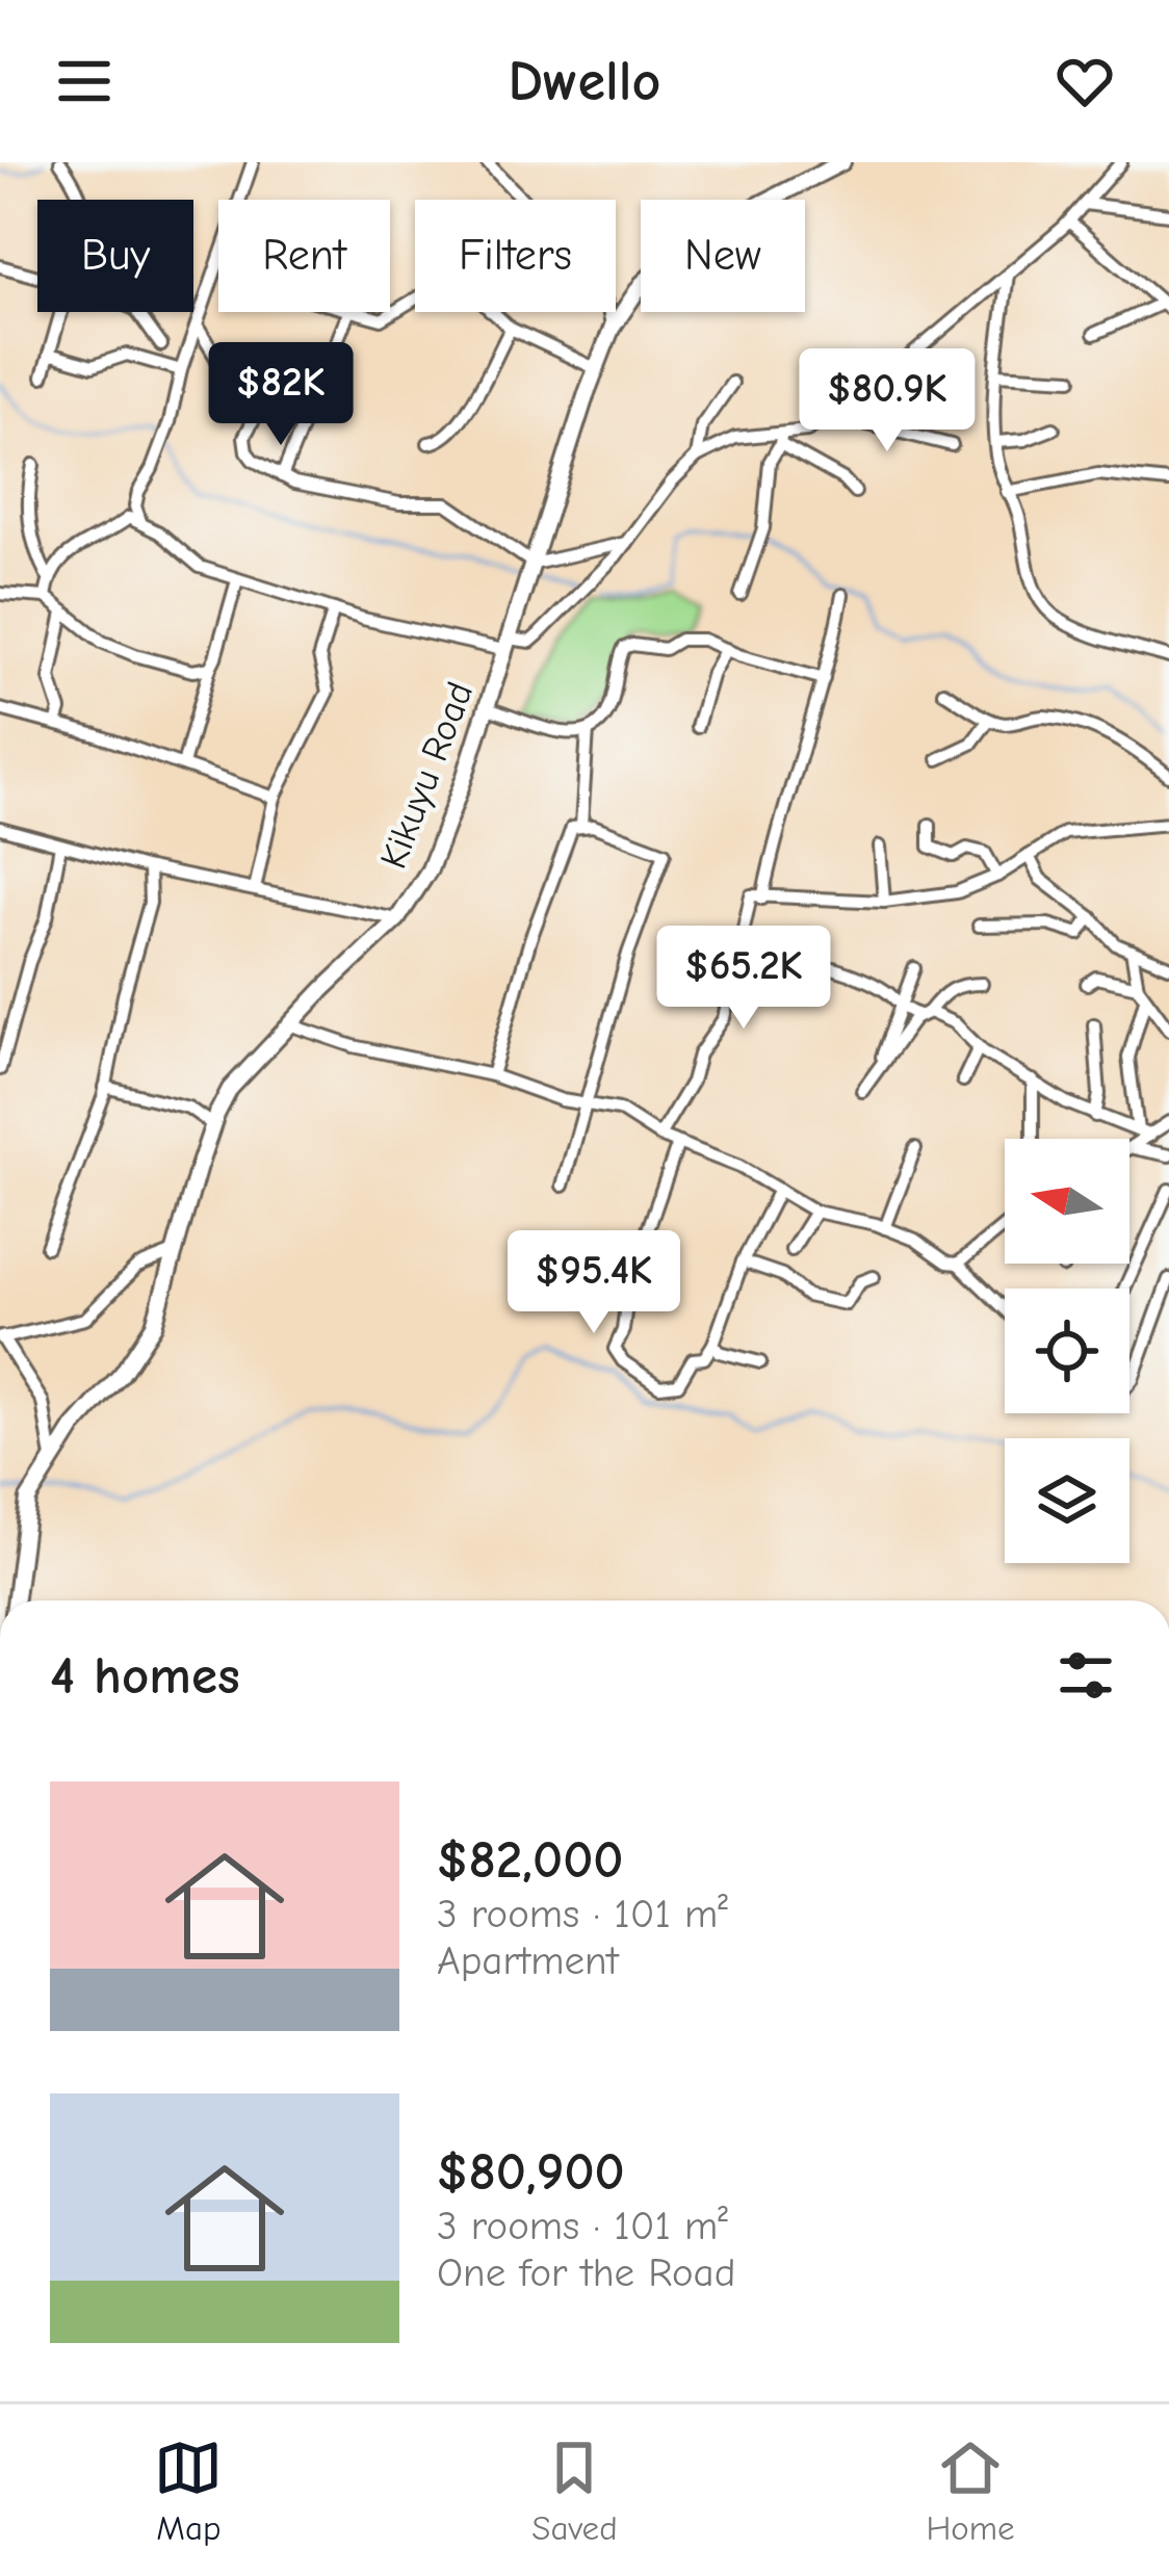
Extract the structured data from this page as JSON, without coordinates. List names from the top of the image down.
{
  "streets": {
    "main road": ["Kikuyu Road"]
  },
  "north": "left",
  "page": {
    "header": "Dwello",
    "chip": [
      "Buy",
      "Rent",
      "Filters",
      "New"
    ],
    "price": [
      "$82K",
      "$80.9K",
      "$65.2K",
      "$95.4K"
    ],
    "heading": "4 homes",
    "list": [
      {
        "name": "$82,000",
        "note": "3 rooms · 101 m² · Apartment"
      },
      {
        "name": "$80,900",
        "note": "3 rooms · 101 m² · One for the Road"
      }
    ],
    "tabs": ["Map", "Saved", "Home"]
  }
}
